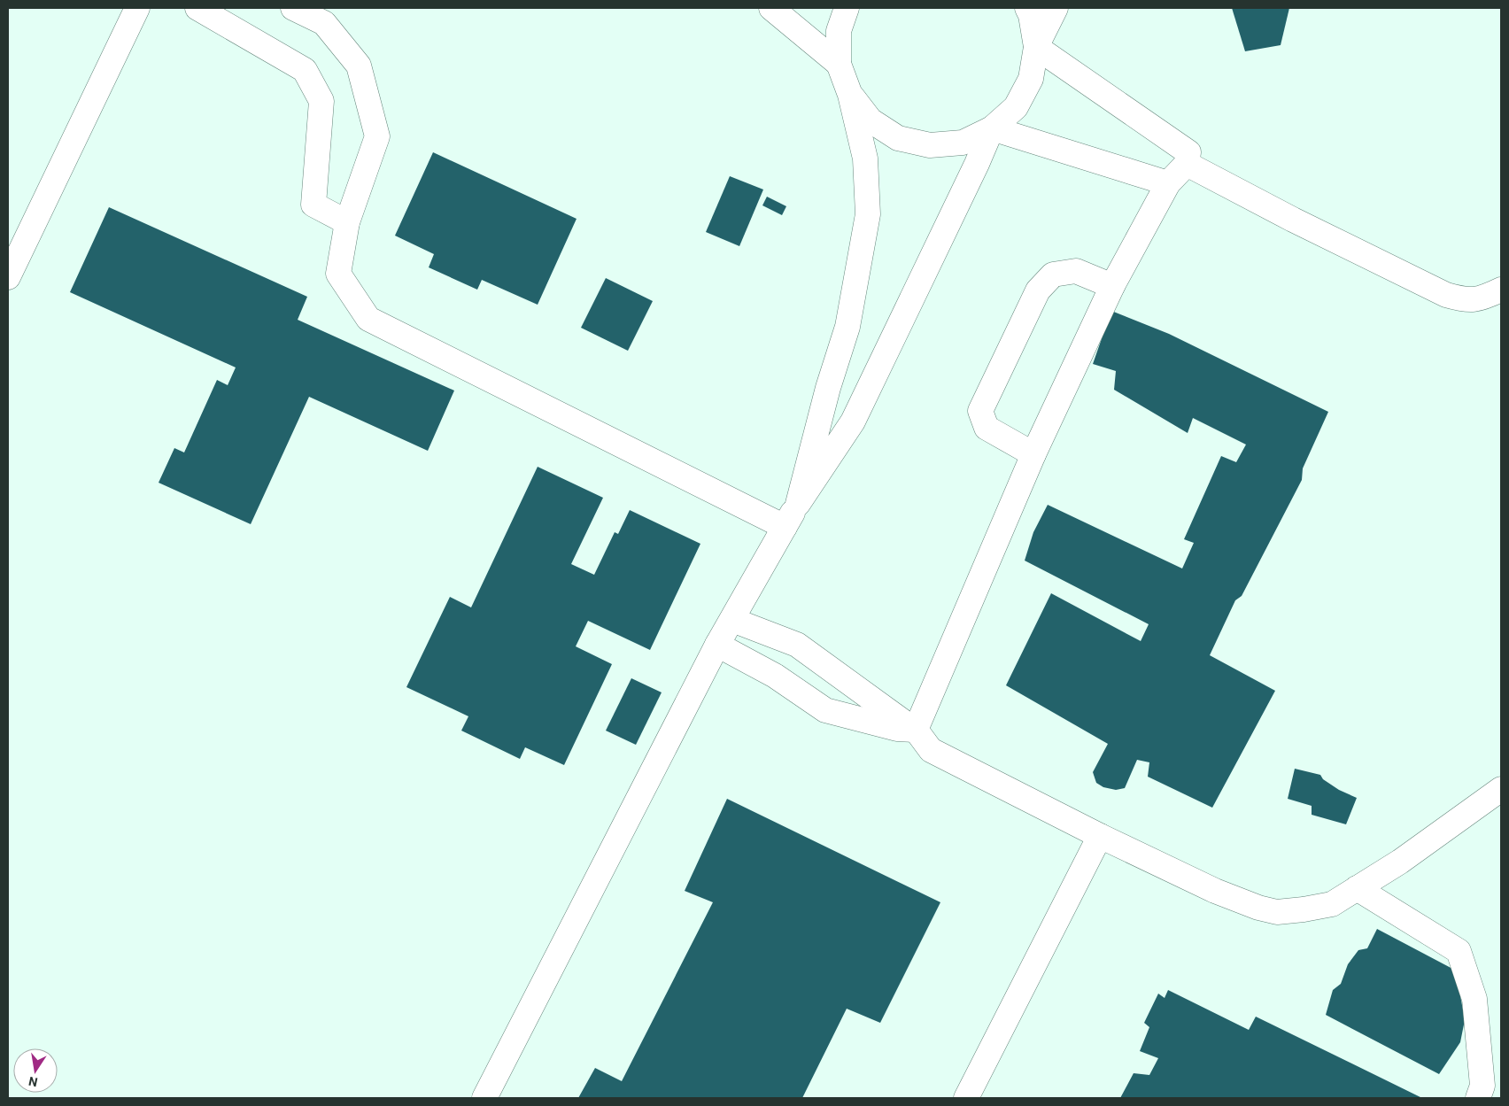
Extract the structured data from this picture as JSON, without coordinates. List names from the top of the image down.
{
  "north": "bottom"
}
